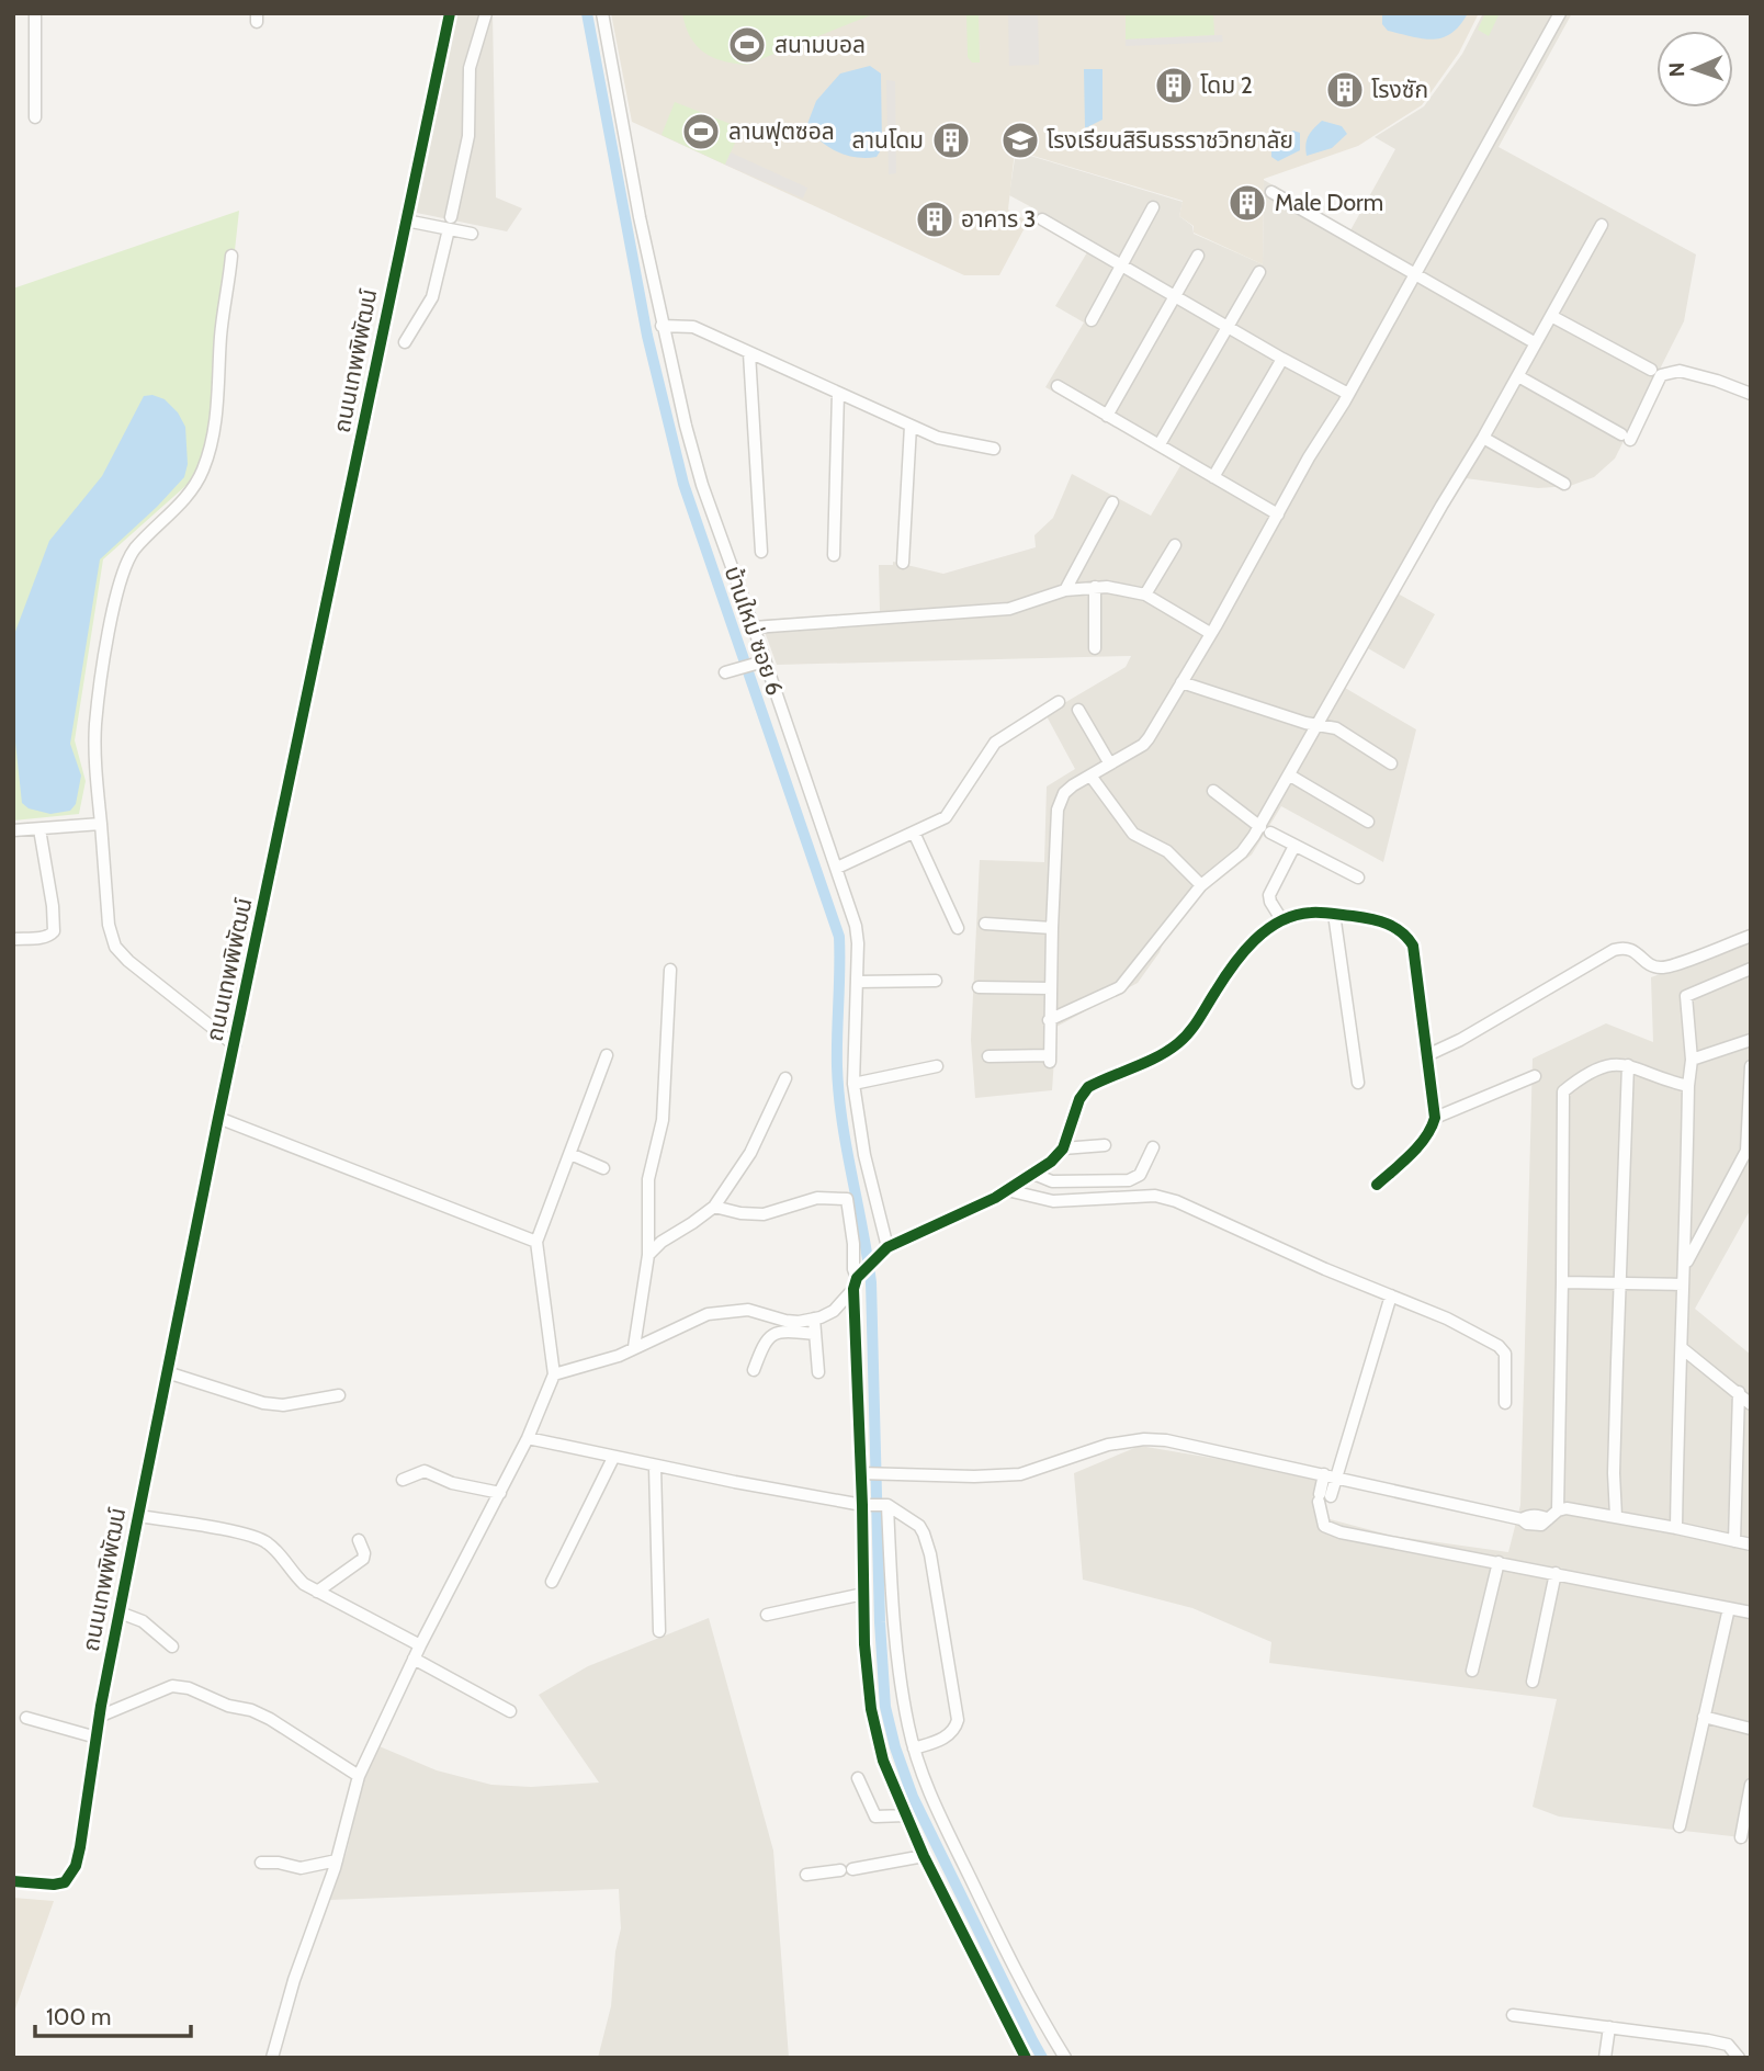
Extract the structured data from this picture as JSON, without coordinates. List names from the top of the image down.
{
  "streets": {
    "street": ["ถนนเทพพิพัฒน์", "บ้านใหม่ ซอย 6"]
  },
  "places": {
    "sports": ["สนามบอล", "ลานฟุตซอล"],
    "building": [
      "โดม 2",
      "โรงซัก",
      "ลานโดม",
      "Male Dorm",
      "อาคาร 3"
    ],
    "school or university": ["โรงเรียนสิรินธรราชวิทยาลัย"]
  },
  "scale_bar": "100 m",
  "north": "left"
}
